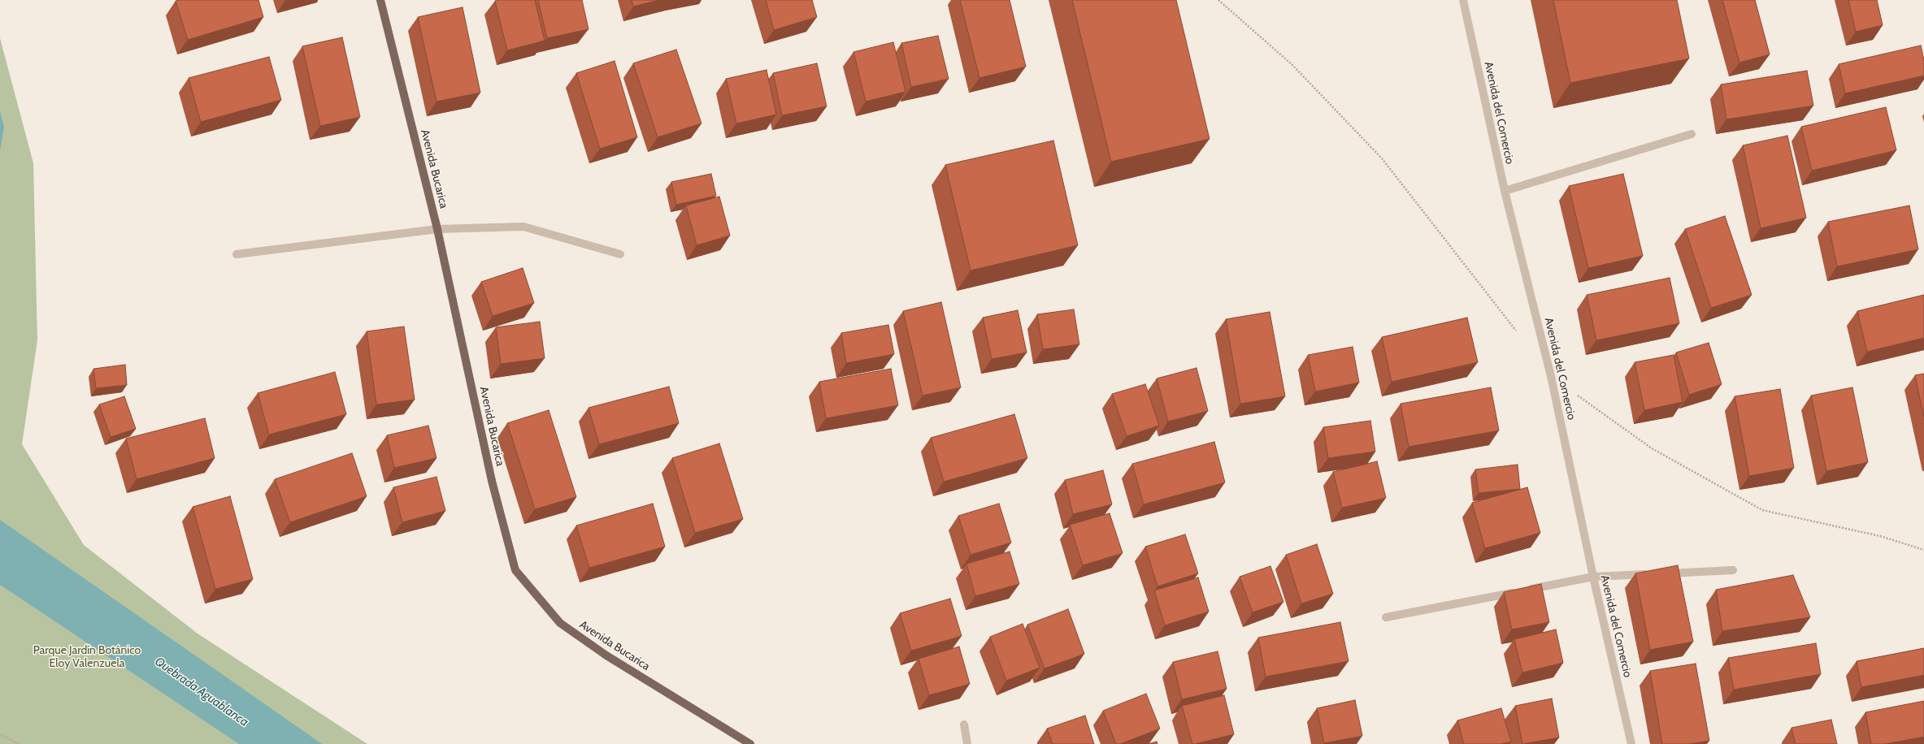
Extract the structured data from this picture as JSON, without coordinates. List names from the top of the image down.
{
  "streets": {
    "main road": ["Avenida Bucarica"],
    "street": ["Avenida del Comercio"]
  },
  "water": ["Quebrada Aguablanca"],
  "parks": ["Parque Jardín Botánico Eloy Valenzuela"]
}
